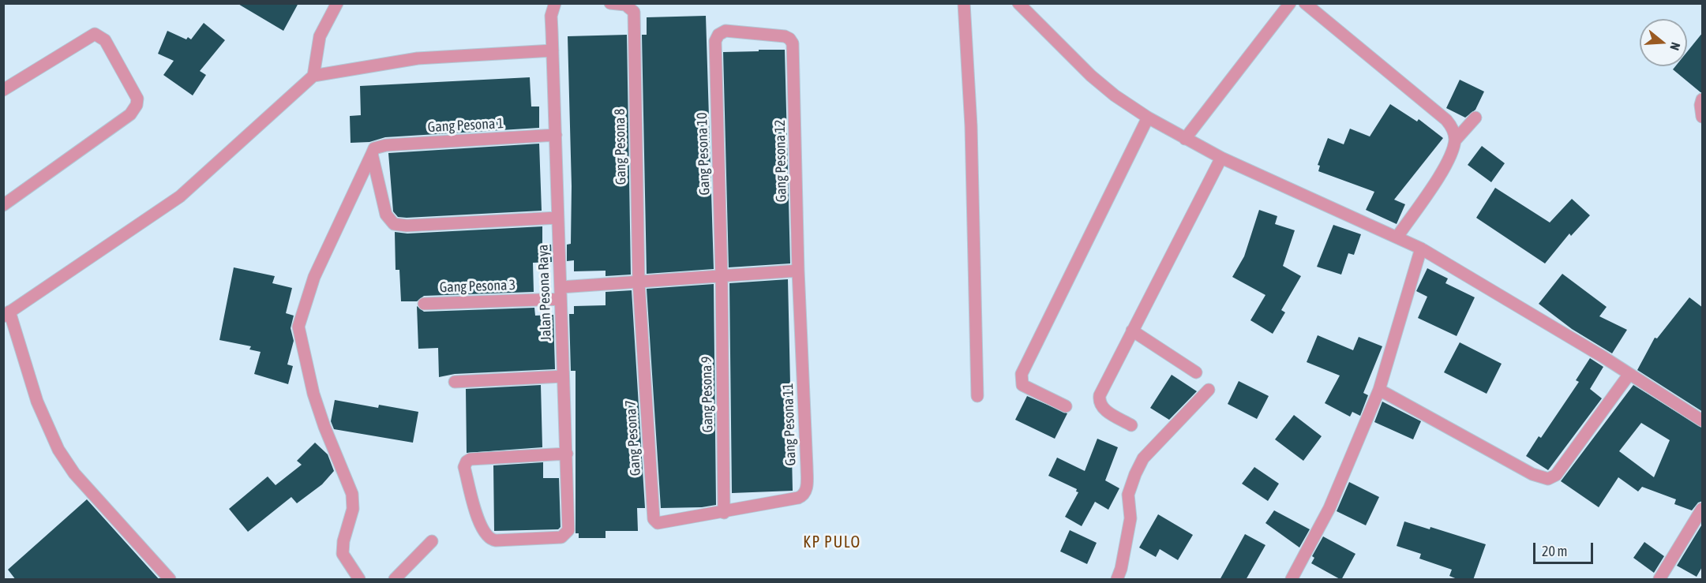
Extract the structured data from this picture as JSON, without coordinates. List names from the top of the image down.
{
  "streets": {
    "street": [
      "Gang Pesona 1",
      "Gang Pesona 8",
      "Gang Pesona 10",
      "Gang Pesona 12",
      "Gang Pesona 3",
      "Jalan Pesona Raya",
      "Gang Pesona 9",
      "Gang Pesona 11",
      "Gang Pesona 7"
    ]
  },
  "crossings": [
    ["Gang Pesona 1", "Jalan Pesona Raya"],
    ["Gang Pesona 8", "Gang Pesona 3"],
    ["Gang Pesona 8", "Gang Pesona 7"],
    ["Gang Pesona 10", "Gang Pesona 12"],
    ["Gang Pesona 10", "Gang Pesona 3"],
    ["Gang Pesona 10", "Gang Pesona 9"],
    ["Gang Pesona 12", "Gang Pesona 3"],
    ["Gang Pesona 12", "Gang Pesona 11"],
    ["Gang Pesona 3", "Jalan Pesona Raya"],
    ["Gang Pesona 3", "Gang Pesona 9"],
    ["Gang Pesona 3", "Gang Pesona 11"],
    ["Gang Pesona 3", "Gang Pesona 7"],
    ["Gang Pesona 9", "Gang Pesona 11"],
    ["Gang Pesona 9", "Gang Pesona 7"],
    ["Gang Pesona 11", "Gang Pesona 7"]
  ],
  "districts": ["KP PULO"],
  "scale_bar": "20 m",
  "north": "right"
}
